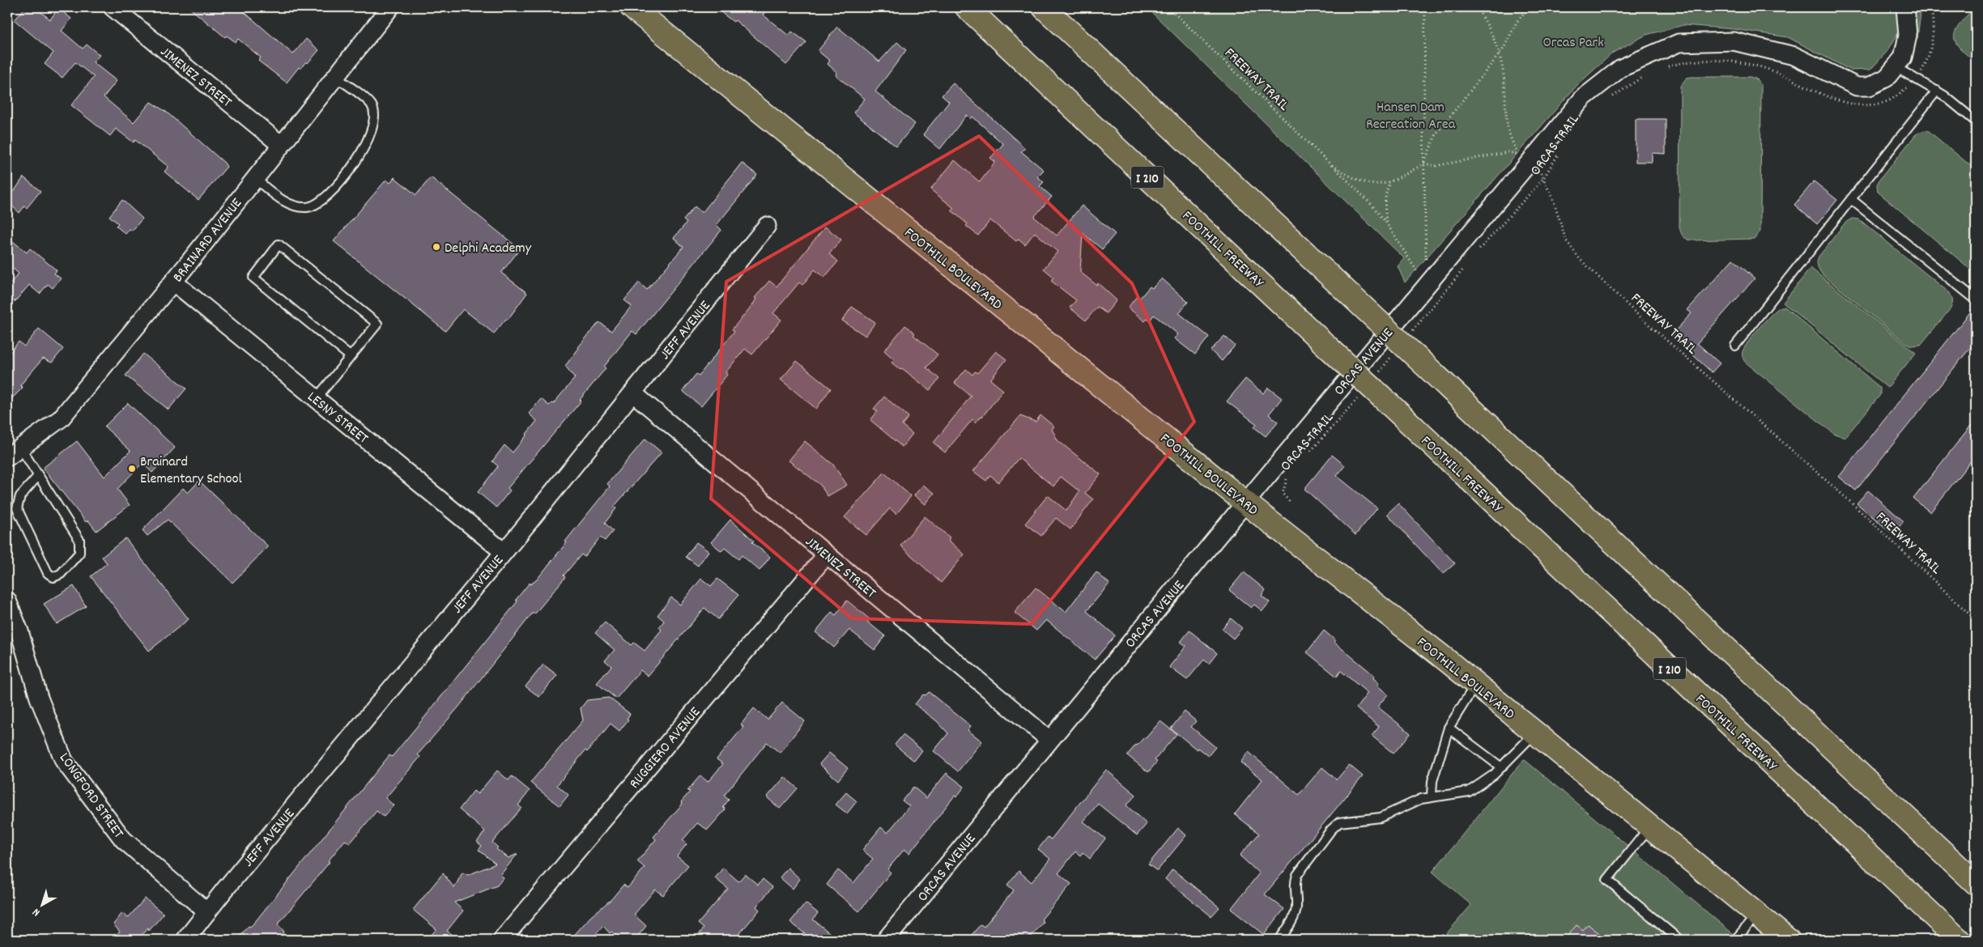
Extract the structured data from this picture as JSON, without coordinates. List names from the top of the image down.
{
  "streets": {
    "main road": ["I 210", "FOOTHILL FREEWAY", "FOOTHILL BOULEVARD"],
    "street": [
      "JIMENEZ STREET",
      "BRAINARD AVENUE",
      "JEFF AVENUE",
      "ORCAS AVENUE",
      "LESNY STREET",
      "RUGGIERO AVENUE",
      "LONGFORD STREET"
    ],
    "path": ["FREEWAY TRAIL", "ORCAS TRAIL"]
  },
  "crossings": [
    ["JIMENEZ STREET", "BRAINARD AVENUE"],
    ["JIMENEZ STREET", "JEFF AVENUE"],
    ["JIMENEZ STREET", "ORCAS AVENUE"],
    ["JIMENEZ STREET", "RUGGIERO AVENUE"],
    ["FREEWAY TRAIL", "ORCAS TRAIL"],
    ["FREEWAY TRAIL", "ORCAS AVENUE"],
    ["BRAINARD AVENUE", "LESNY STREET"],
    ["FOOTHILL BOULEVARD", "ORCAS AVENUE"],
    ["JEFF AVENUE", "LESNY STREET"],
    ["JEFF AVENUE", "LONGFORD STREET"]
  ],
  "parks": ["Orcas Park", "Hansen Dam Recreation Area"],
  "places": ["Delphi Academy", "Brainard Elementary School"],
  "north": "bottom left"
}
